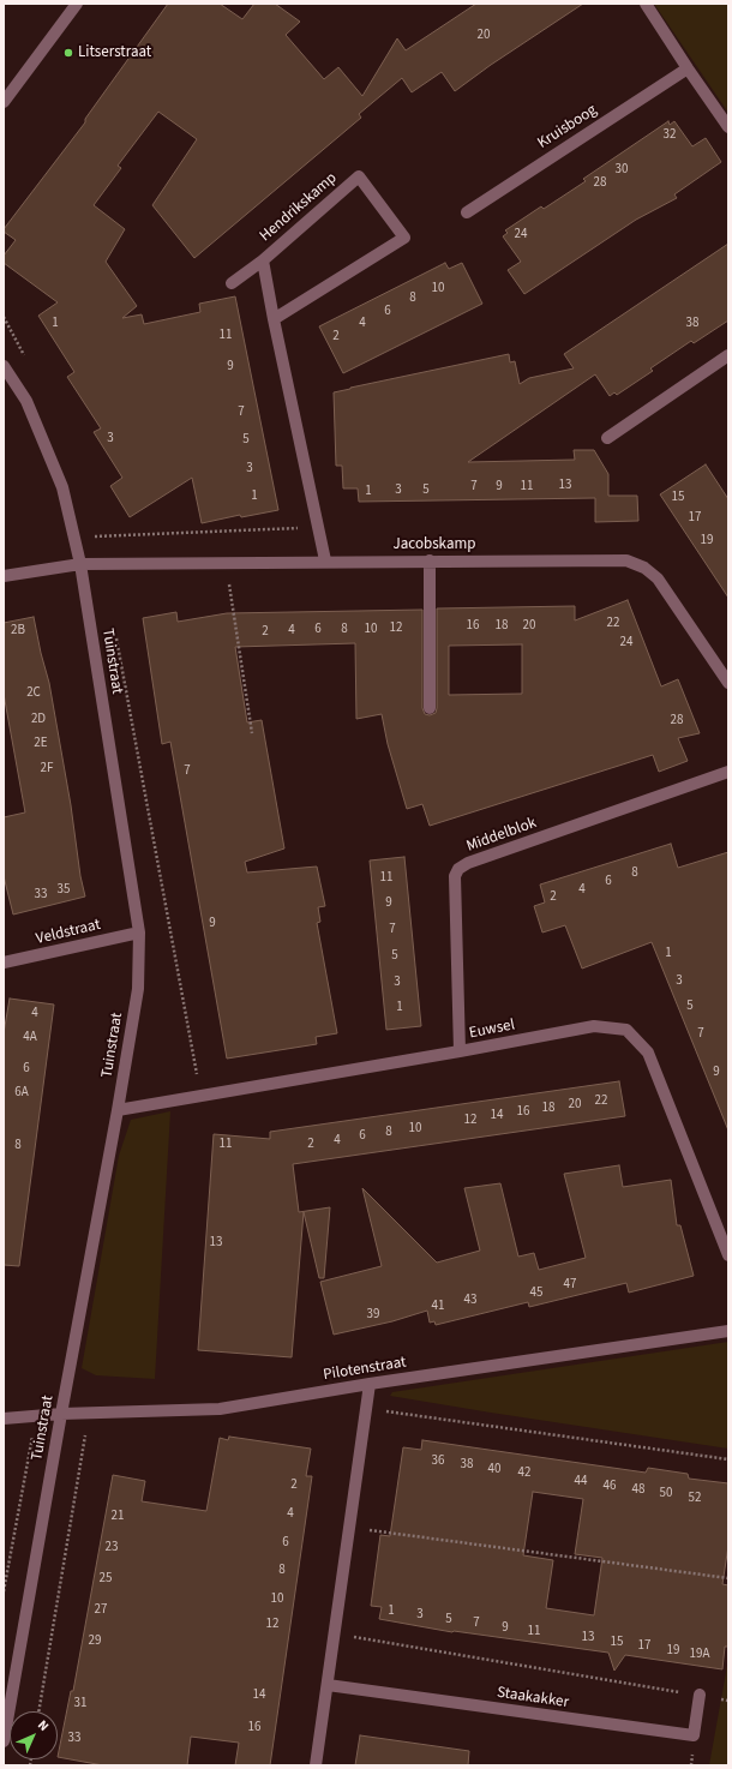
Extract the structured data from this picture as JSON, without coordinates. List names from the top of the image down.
{
  "streets": {
    "street": [
      "Kruisboog",
      "Hendrikskamp",
      "Jacobskamp",
      "Tuinstraat",
      "Middelblok",
      "Veldstraat",
      "Euwsel",
      "Pilotenstraat",
      "Staakakker"
    ]
  },
  "crossings": [
    ["Hendrikskamp", "Jacobskamp"],
    ["Jacobskamp", "Tuinstraat"],
    ["Tuinstraat", "Veldstraat"],
    ["Tuinstraat", "Euwsel"],
    ["Tuinstraat", "Pilotenstraat"],
    ["Middelblok", "Euwsel"]
  ],
  "places": ["Litserstraat"],
  "house_numbers": [
    "20",
    "32",
    "30",
    "28",
    "24",
    "10",
    "8",
    "6",
    "1",
    "4",
    "38",
    "11",
    "2",
    "9",
    "7",
    "3",
    "5",
    "3",
    "13",
    "7",
    "9",
    "11",
    "3",
    "5",
    "1",
    "1",
    "15",
    "17",
    "19",
    "22",
    "16",
    "18",
    "20",
    "12",
    "6",
    "8",
    "10",
    "2B",
    "4",
    "2",
    "24",
    "2C",
    "2D",
    "28",
    "2E",
    "2F",
    "7",
    "8",
    "11",
    "6",
    "35",
    "4",
    "33",
    "2",
    "9",
    "9",
    "7",
    "1",
    "5",
    "3",
    "3",
    "5",
    "1",
    "4",
    "7",
    "4A",
    "6",
    "9",
    "6A",
    "22",
    "20",
    "18",
    "16",
    "14",
    "12",
    "10",
    "8",
    "6",
    "4",
    "11",
    "2",
    "8",
    "13",
    "47",
    "45",
    "43",
    "41",
    "39",
    "36",
    "38",
    "40",
    "42",
    "44",
    "2",
    "46",
    "48",
    "50",
    "52",
    "4",
    "21",
    "6",
    "23",
    "8",
    "25",
    "10",
    "27",
    "1",
    "3",
    "5",
    "7",
    "12",
    "9",
    "11",
    "13",
    "29",
    "15",
    "17",
    "19",
    "19A",
    "14",
    "31",
    "16",
    "33"
  ],
  "north": "top right"
}
